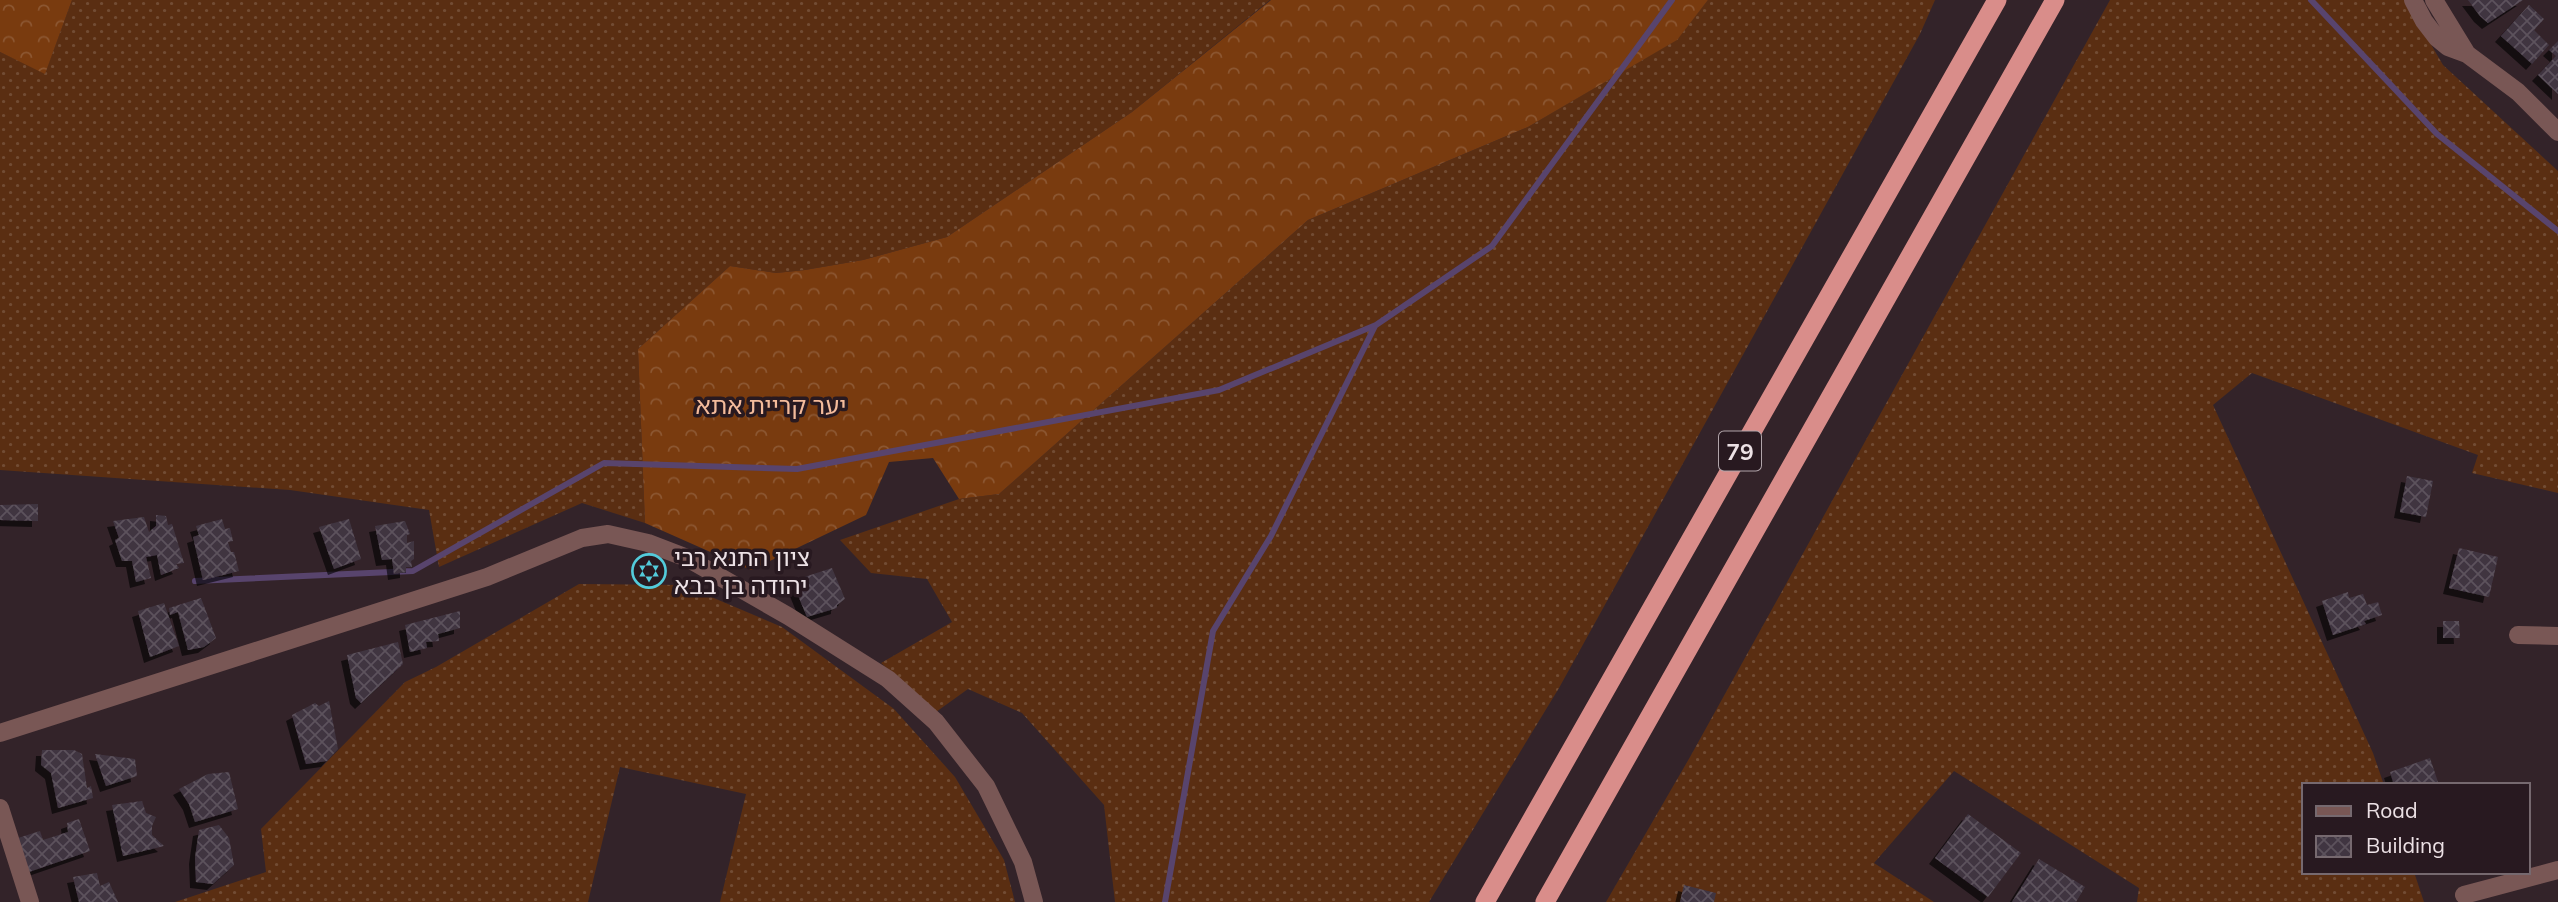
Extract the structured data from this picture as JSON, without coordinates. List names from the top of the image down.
{
  "streets": {
    "highway": ["79"]
  },
  "parks": ["יער קריית אתא"],
  "places": {
    "synagogue": ["ציון התנא רבי יהודה בן בבא"]
  },
  "legend": ["Road", "Building"]
}
